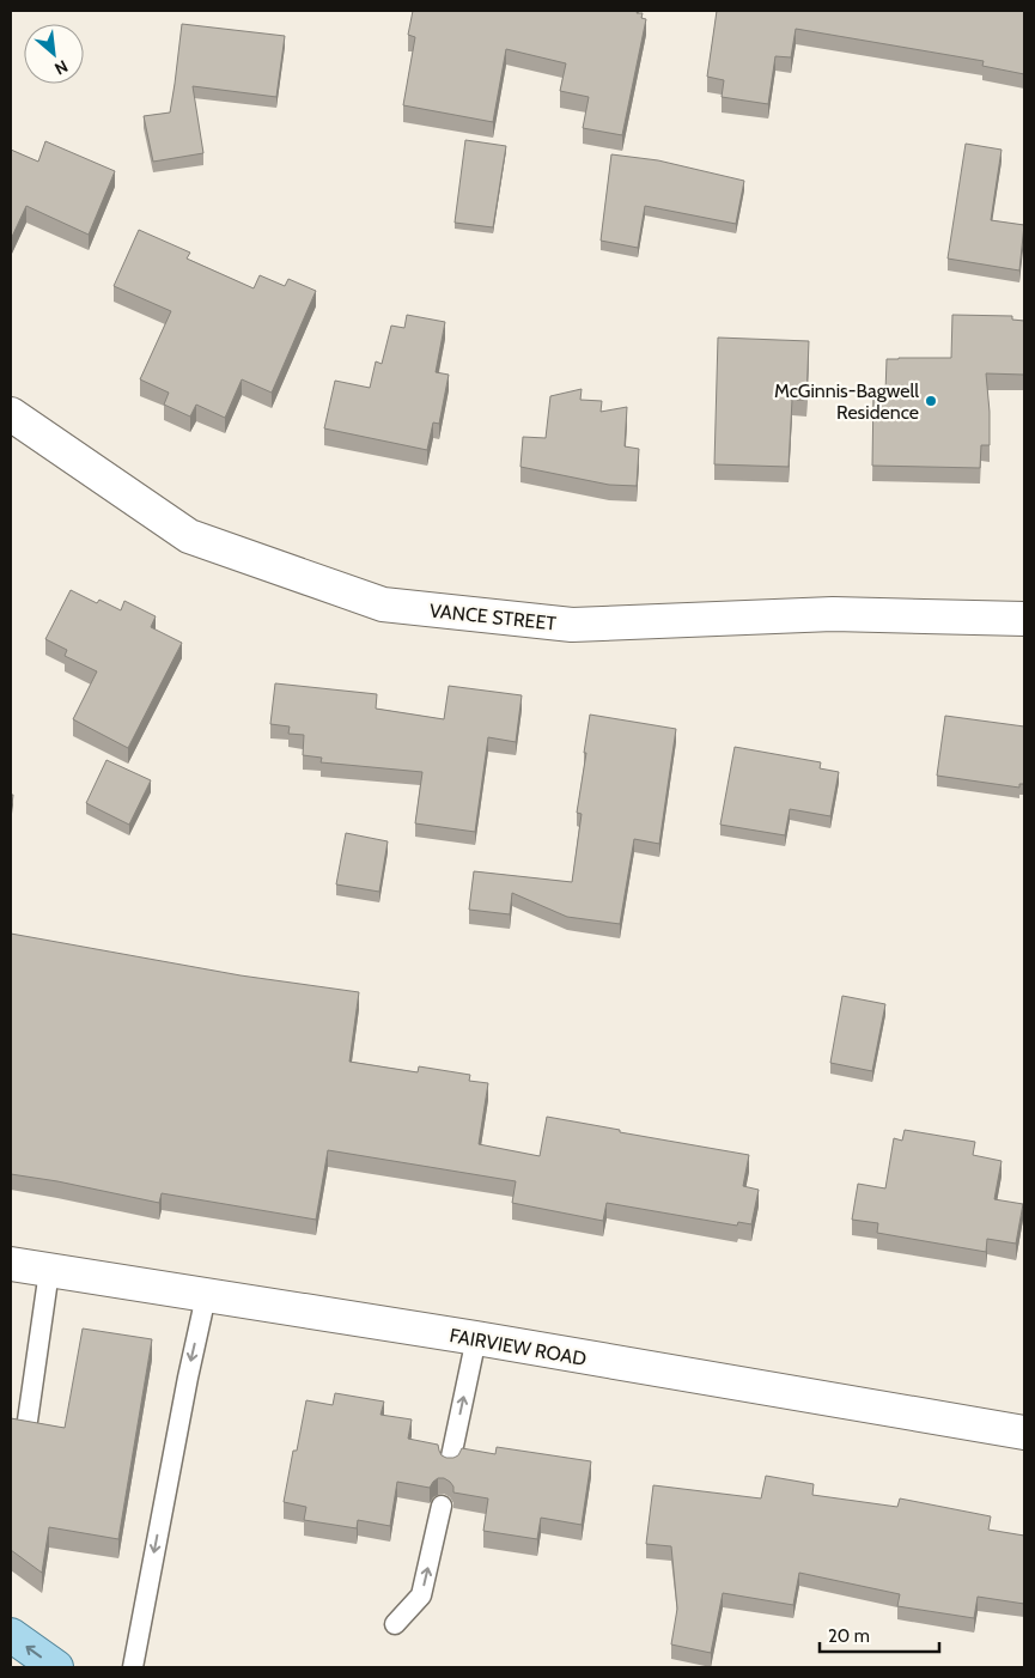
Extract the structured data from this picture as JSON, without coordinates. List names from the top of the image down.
{
  "streets": {
    "street": ["VANCE STREET", "FAIRVIEW ROAD"]
  },
  "places": ["McGinnis-Bagwell Residence"],
  "scale_bar": "20 m",
  "north": "bottom right"
}
